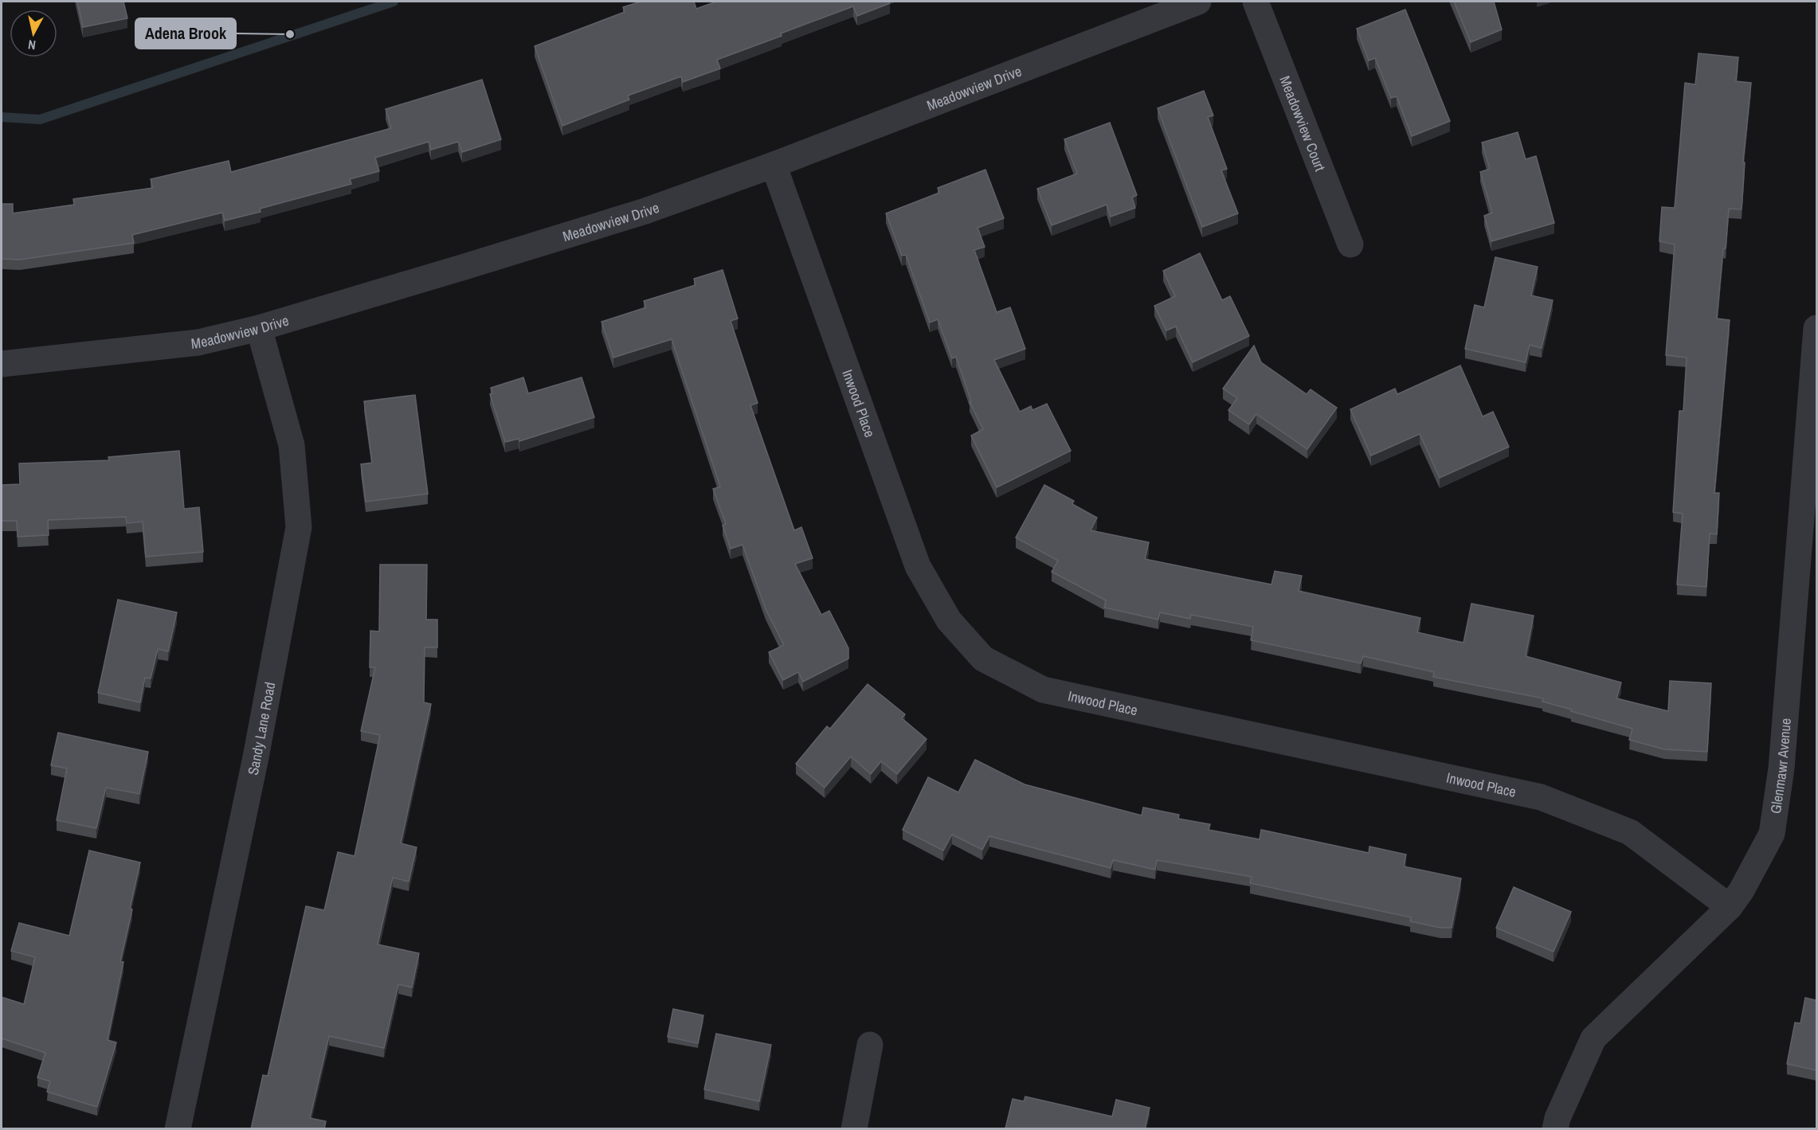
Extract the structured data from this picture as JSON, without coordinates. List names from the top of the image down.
{
  "streets": {
    "street": [
      "Meadowview Drive",
      "Meadowview Court",
      "Inwood Place",
      "Sandy Lane Road",
      "Glenmawr Avenue"
    ]
  },
  "crossings": [
    ["Meadowview Drive", "Inwood Place"],
    ["Meadowview Drive", "Sandy Lane Road"],
    ["Inwood Place", "Glenmawr Avenue"]
  ],
  "places": ["Adena Brook"],
  "north": "bottom"
}
